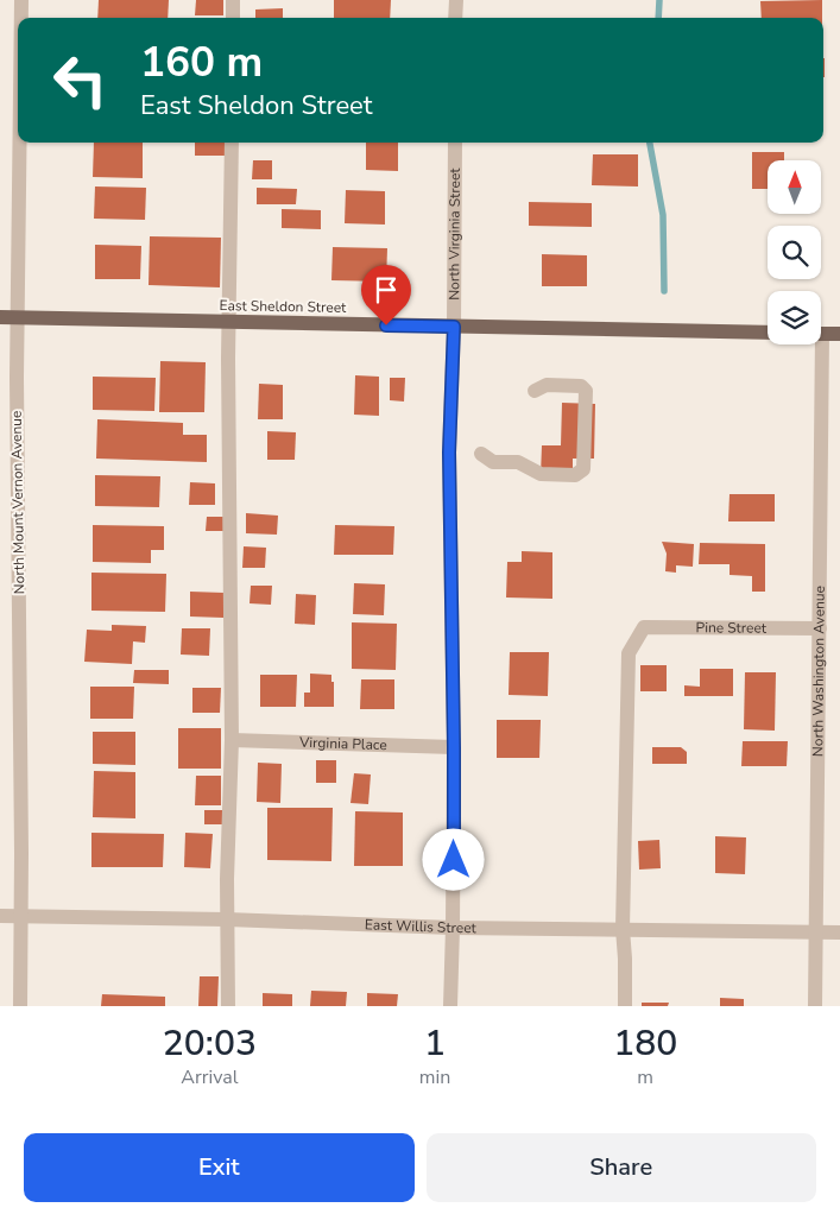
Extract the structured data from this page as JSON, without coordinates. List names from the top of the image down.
{
  "streets": {
    "main road": ["East Sheldon Street"],
    "street": [
      "North Virginia Street",
      "North Mount Vernon Avenue",
      "Pine Street",
      "North Washington Avenue",
      "Virginia Place",
      "East Willis Street"
    ]
  },
  "crossings": [
    ["North Virginia Street", "East Sheldon Street"],
    ["North Virginia Street", "Virginia Place"],
    ["North Virginia Street", "East Willis Street"],
    ["East Sheldon Street", "North Mount Vernon Avenue"],
    ["North Mount Vernon Avenue", "East Willis Street"],
    ["Pine Street", "North Washington Avenue"],
    ["Pine Street", "East Willis Street"],
    ["North Washington Avenue", "East Willis Street"]
  ],
  "north": "top",
  "page": {
    "turn": ["160 m", "East Sheldon Street"],
    "eta": [
      "20:03",
      "Arrival",
      "1",
      "min",
      "180",
      "m"
    ],
    "buttons": ["Exit", "Share"]
  }
}
